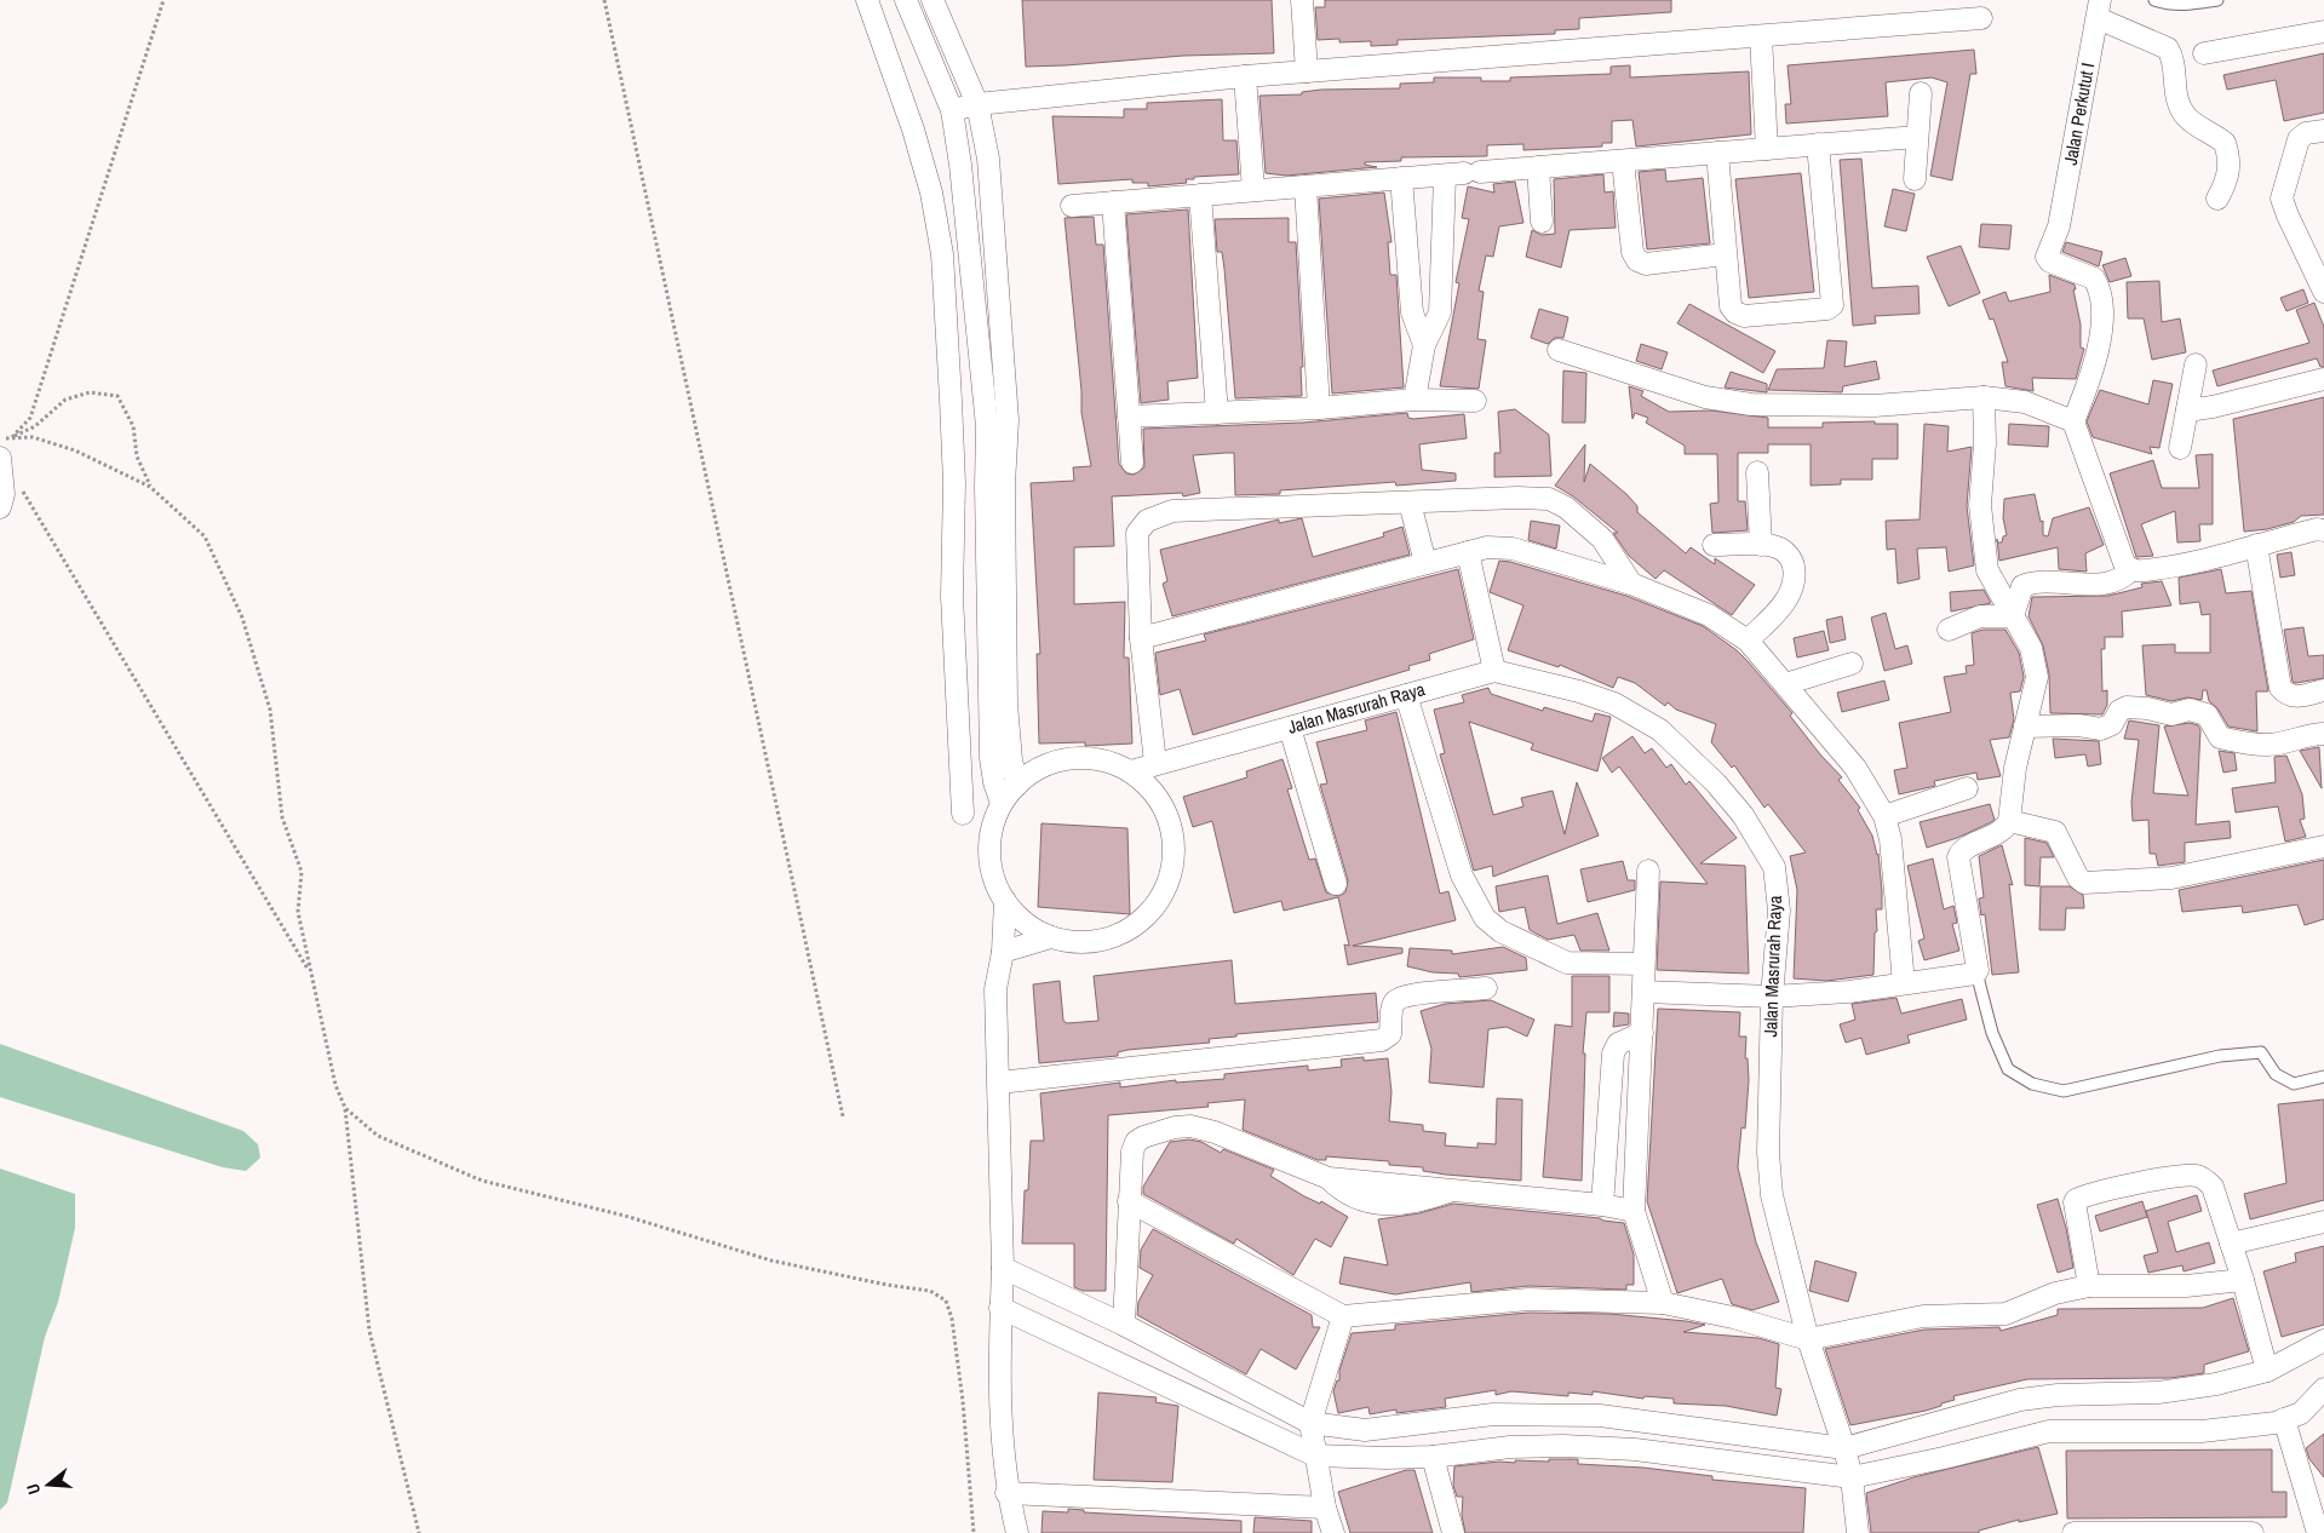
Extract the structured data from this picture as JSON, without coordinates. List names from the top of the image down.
{
  "streets": {
    "street": ["Jalan Perkutut I", "Jalan Masrurah Raya"]
  },
  "north": "left"
}
